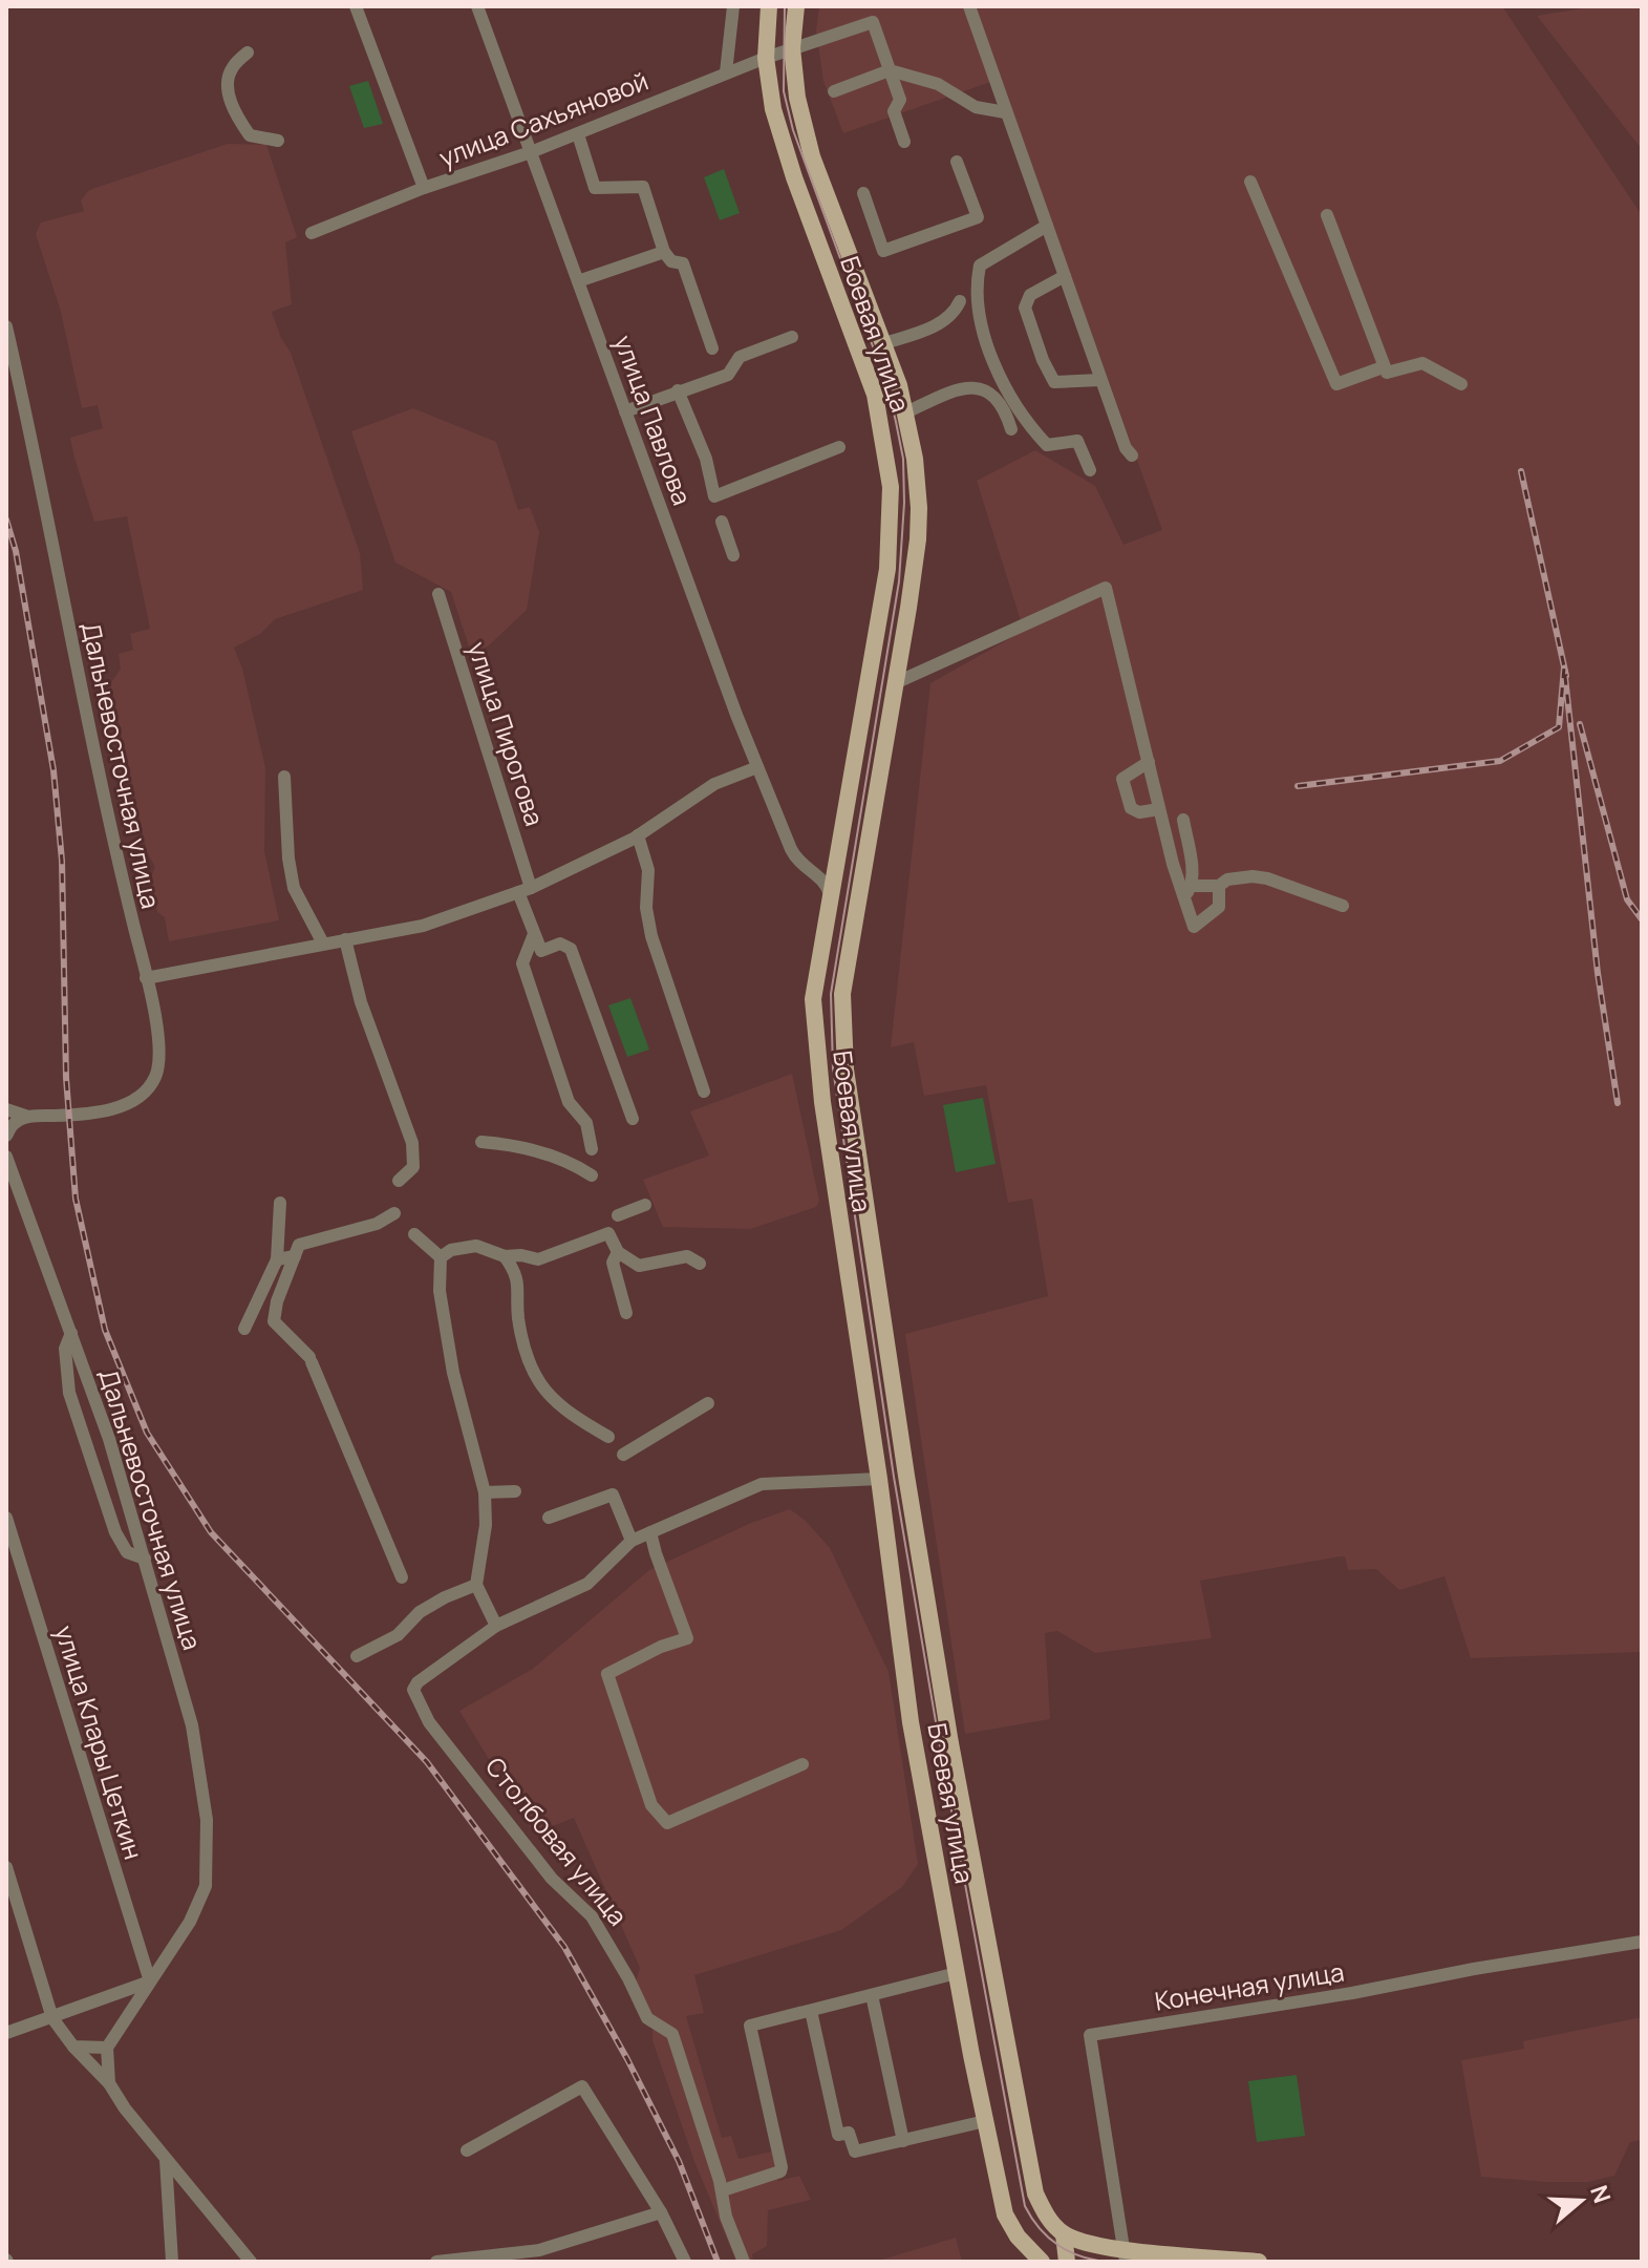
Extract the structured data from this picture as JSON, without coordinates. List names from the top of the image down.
{
  "streets": {
    "main road": ["Боевая улица", "Столбовая улица"],
    "street": [
      "улица Сахьяновой",
      "улица Павлова",
      "улица Пирогова",
      "Дальневосточная улица",
      "улица Клары Цеткин",
      "Конечная улица"
    ]
  },
  "crossings": [
    ["улица Сахьяновой", "Боевая улица"],
    ["улица Сахьяновой", "улица Павлова"],
    ["Боевая улица", "улица Павлова"],
    ["Боевая улица", "Столбовая улица"],
    ["Дальневосточная улица", "улица Клары Цеткин"]
  ],
  "north": "right"
}
